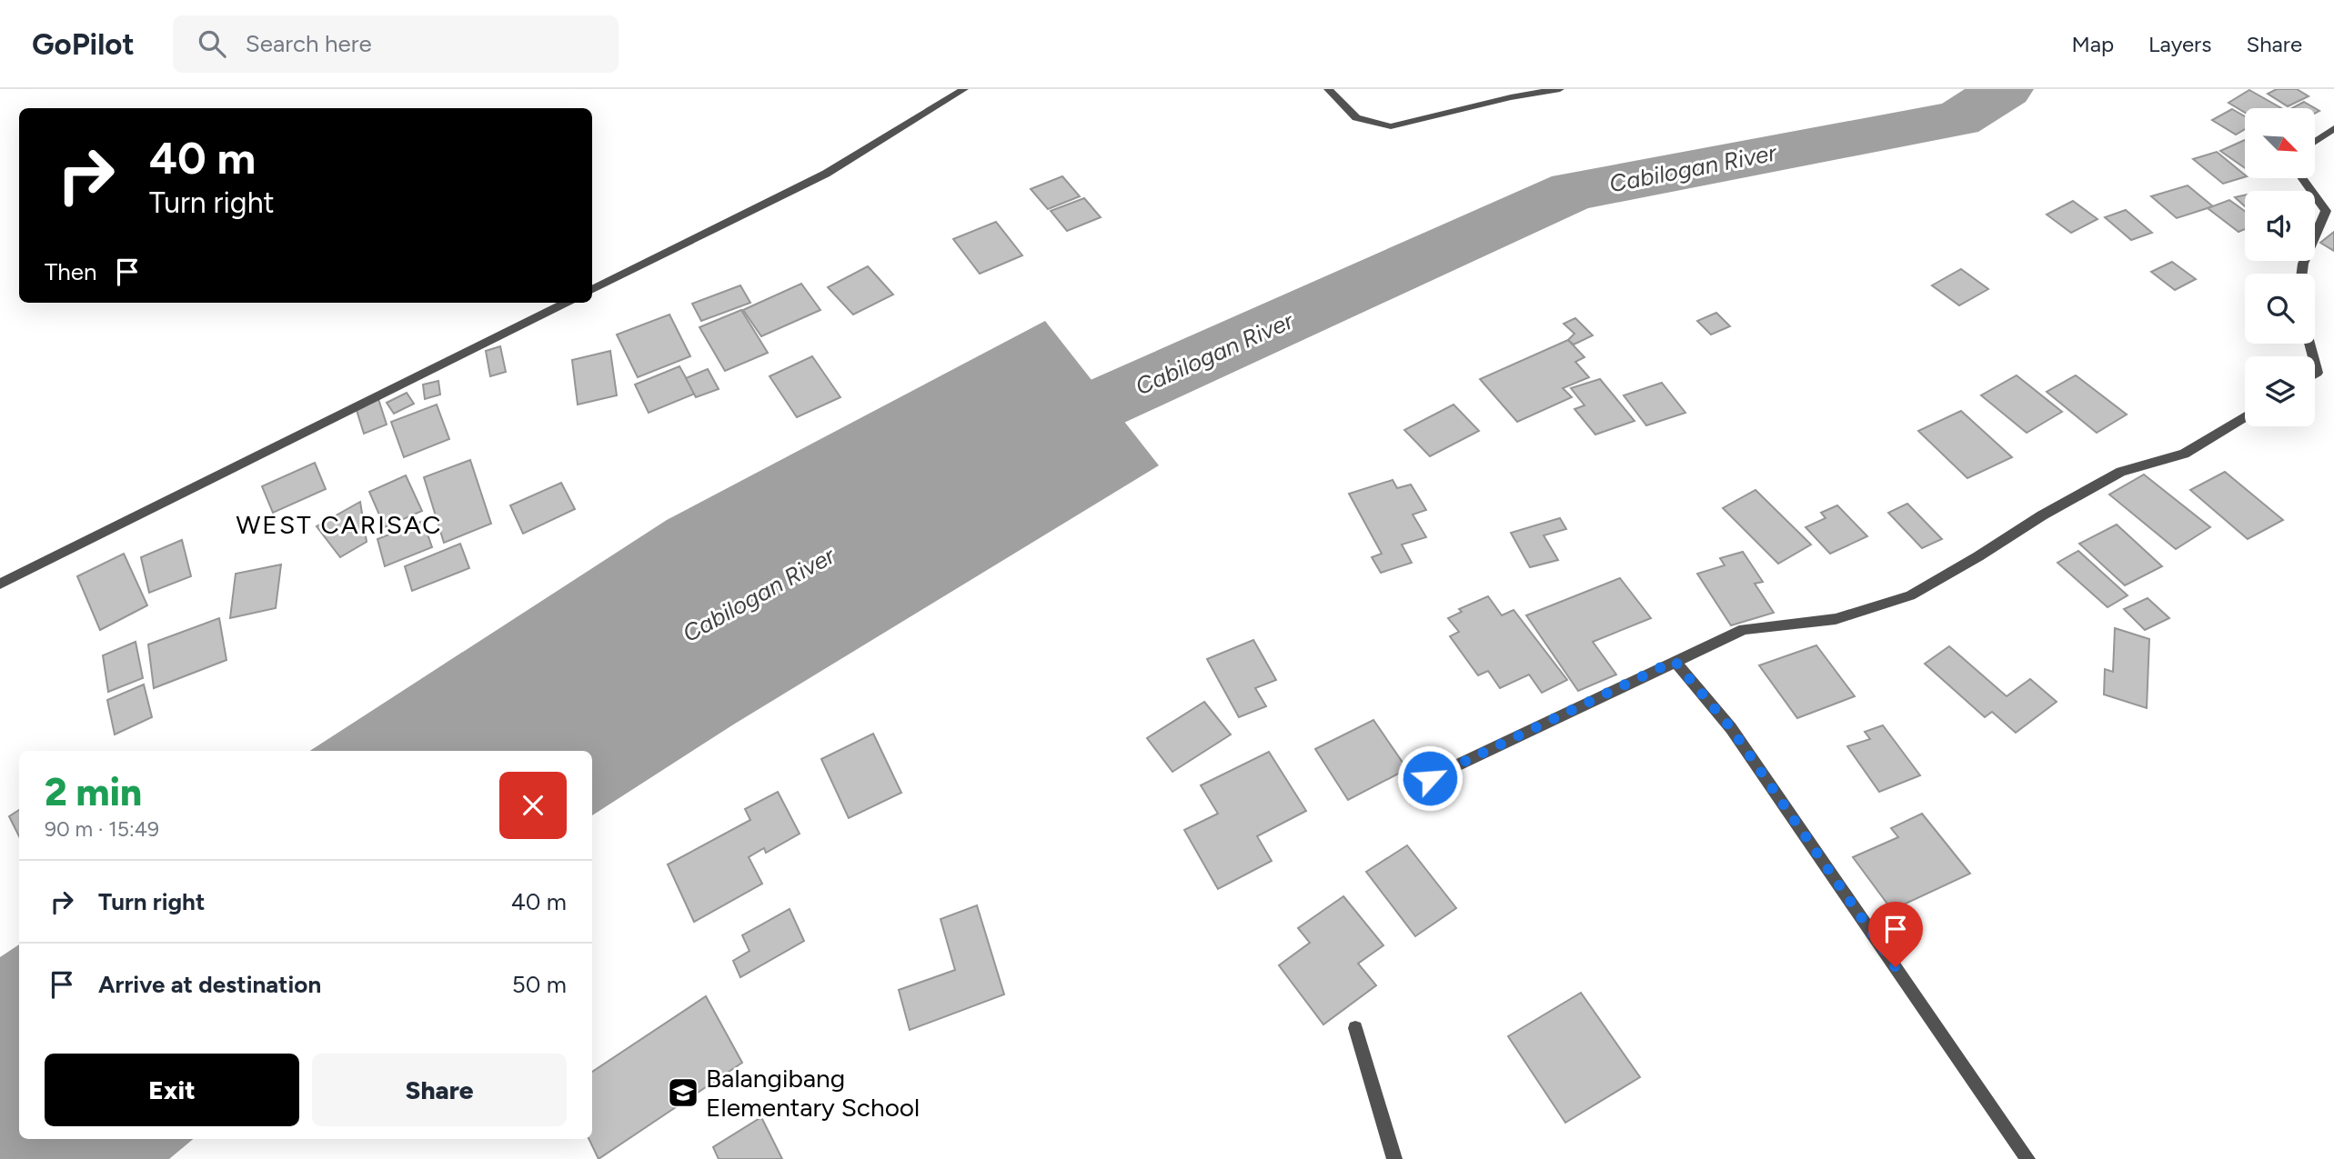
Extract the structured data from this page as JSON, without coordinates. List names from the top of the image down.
{
  "districts": ["WEST CARISAC"],
  "water": ["Cabilogan River"],
  "places": {
    "school or university": ["Balangibang Elementary School"]
  },
  "north": "bottom right",
  "page": {
    "header": "GoPilot",
    "search": "Search here",
    "nav": ["Map", "Layers", "Share"],
    "turn": ["40 m", "Turn right"],
    "then": "Then",
    "heading": ["2 min", "90 m · 15:49"],
    "list": [
      {
        "name": "Turn right",
        "value": "40 m"
      },
      {
        "name": "Arrive at destination",
        "value": "50 m"
      }
    ],
    "buttons": ["Exit", "Share"]
  }
}
